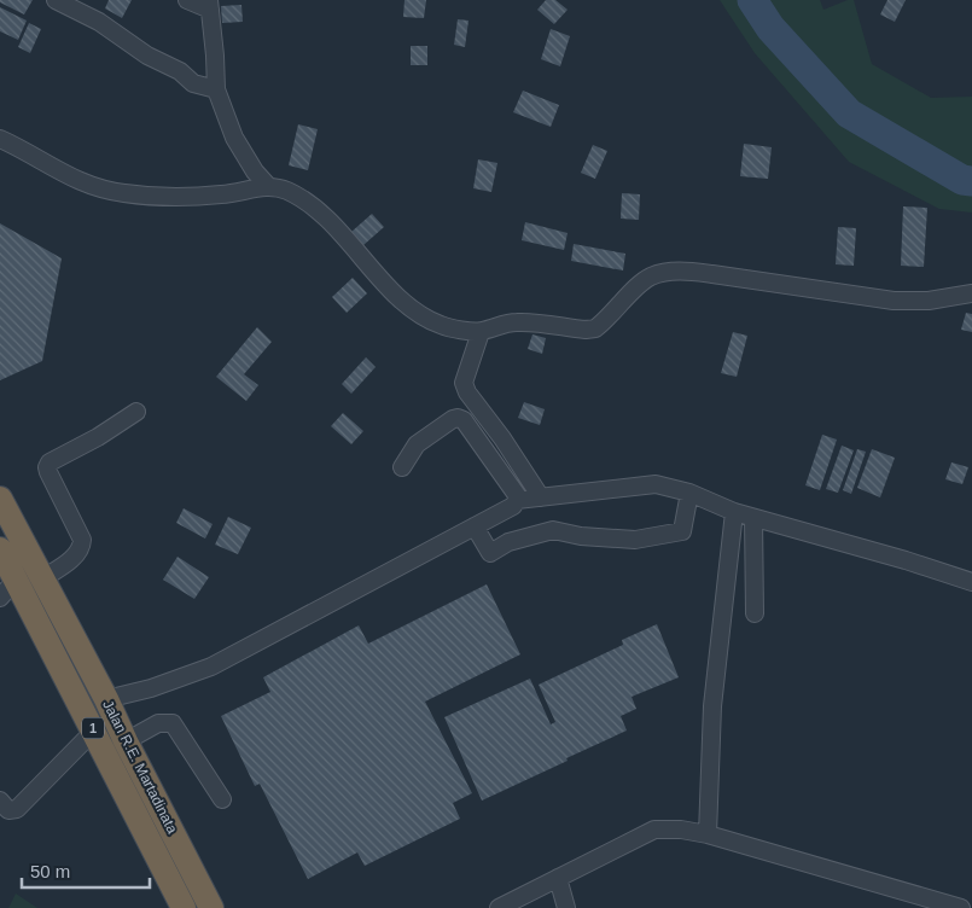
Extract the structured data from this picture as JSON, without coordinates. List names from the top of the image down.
{
  "streets": {
    "highway": ["1", "Jalan R.E. Martadinata"]
  },
  "scale_bar": "50 m"
}
